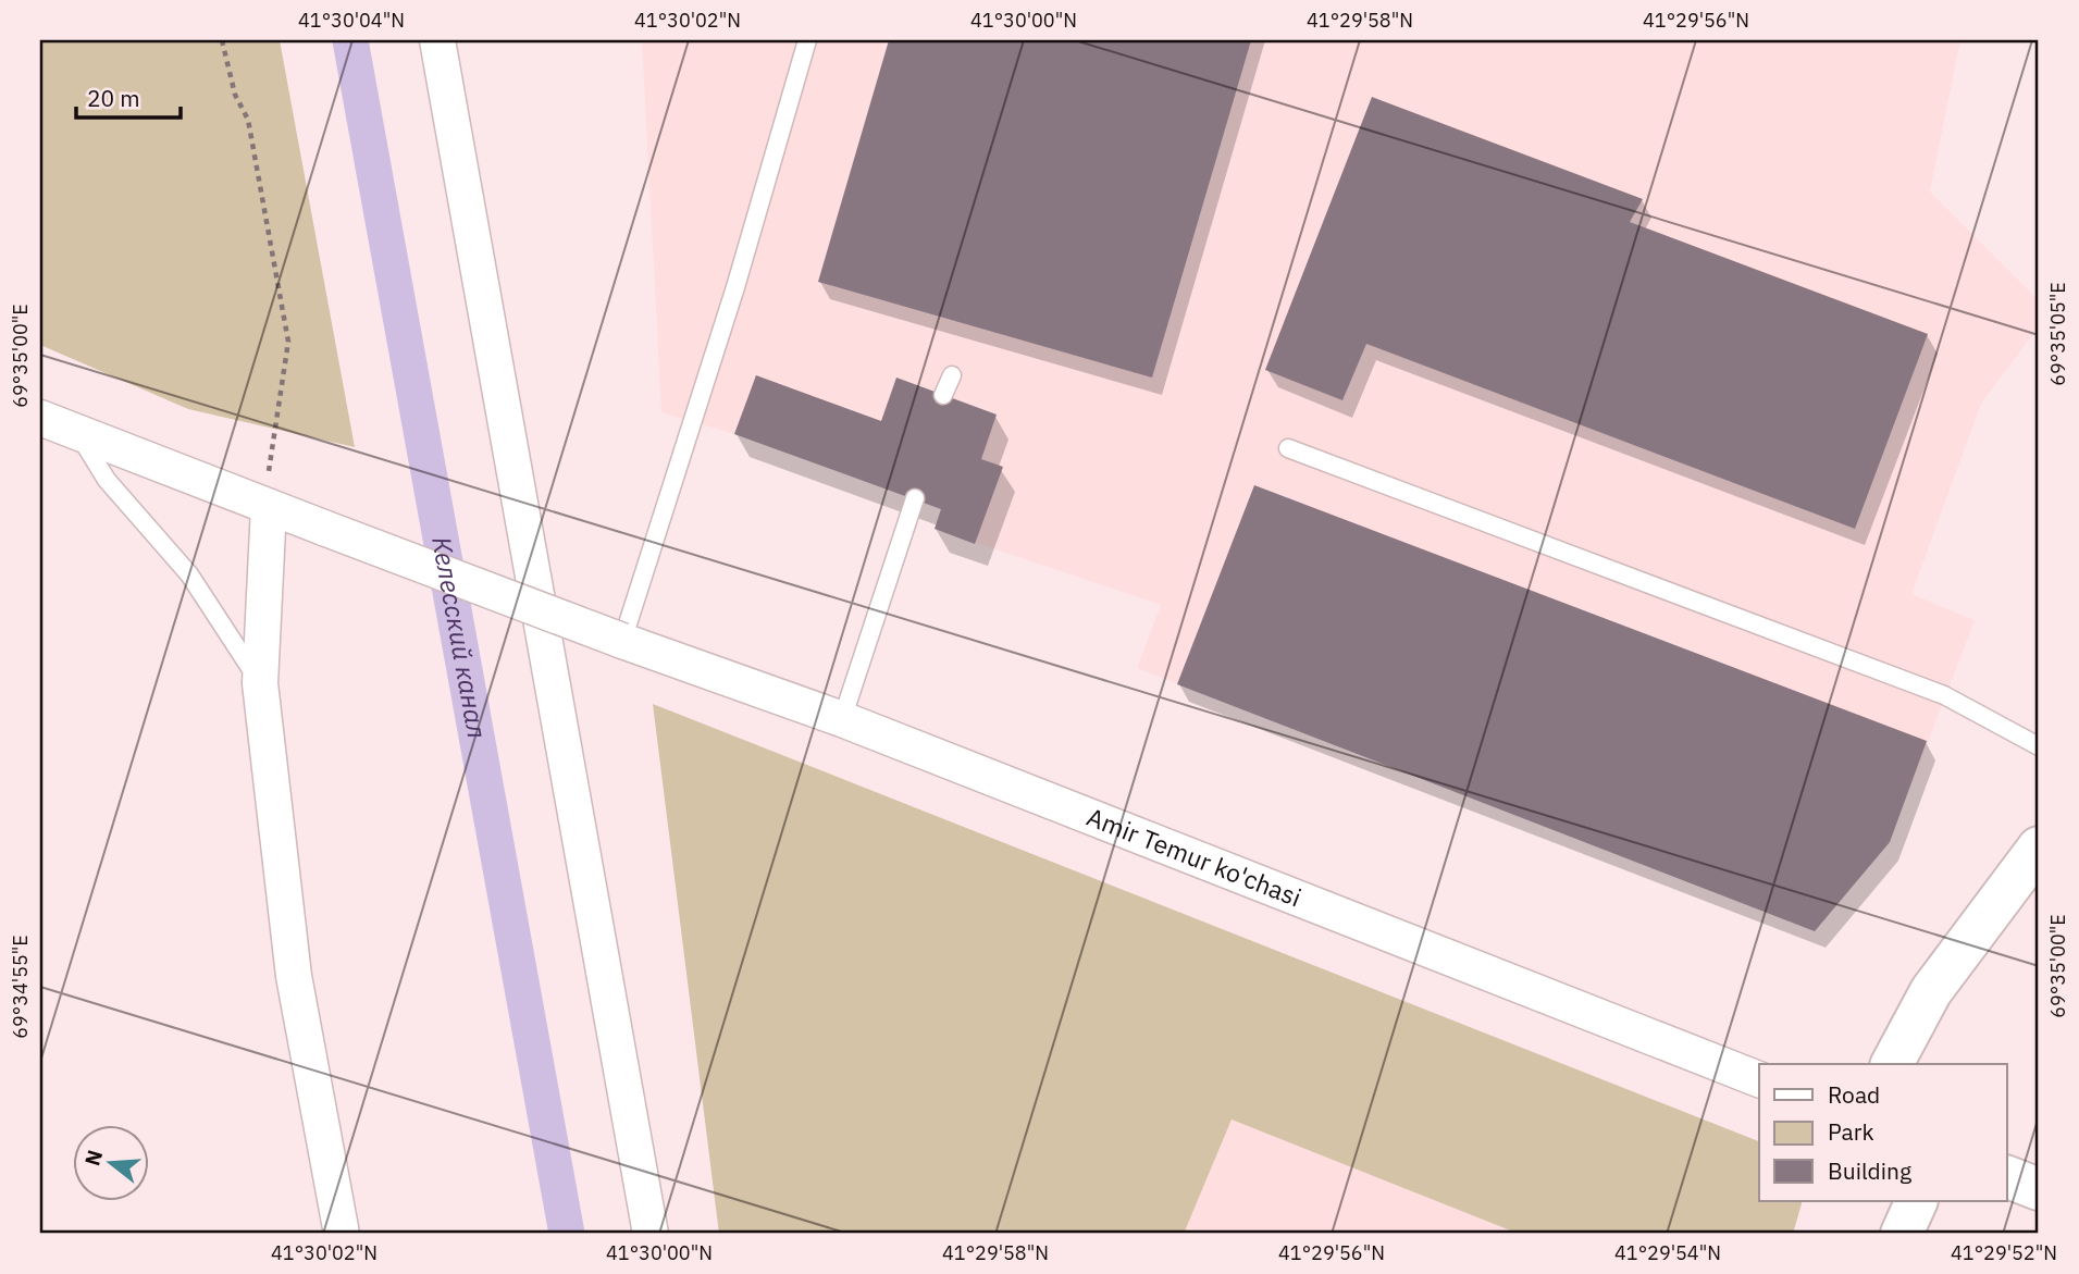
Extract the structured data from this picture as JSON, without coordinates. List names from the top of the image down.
{
  "streets": {
    "street": ["Amir Temur ko'chasi"]
  },
  "water": ["Келесский канал"],
  "legend": ["Road", "Park", "Building"],
  "scale_bar": "20 m",
  "north": "left",
  "coordinates": [
    "41°30'04\"N",
    "41°30'02\"N",
    "41°30'00\"N",
    "41°29'58\"N",
    "41°29'56\"N",
    "69°35'05\"E",
    "69°35'00\"E",
    "69°34'55\"E",
    "41°29'54\"N",
    "41°29'52\"N"
  ]
}
